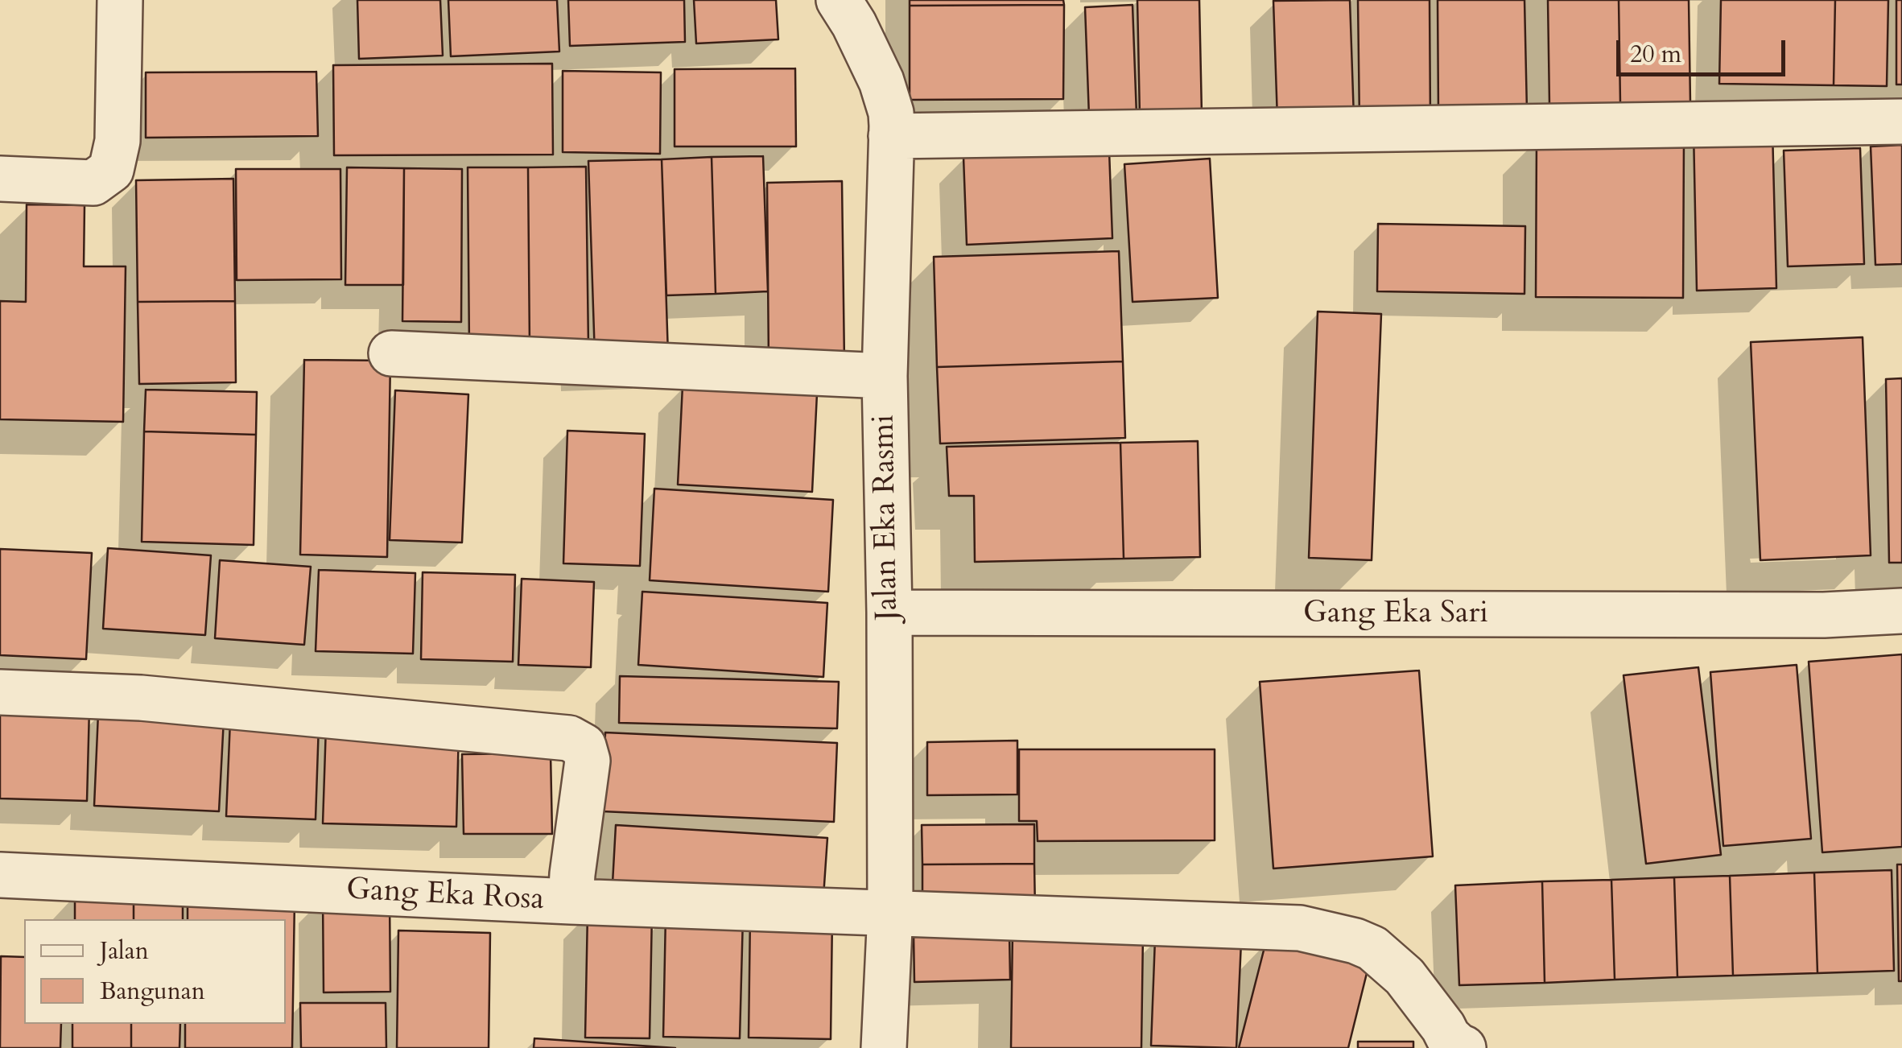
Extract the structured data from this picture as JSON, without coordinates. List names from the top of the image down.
{
  "streets": {
    "street": ["Jalan Eka Rasmi", "Gang Eka Sari", "Gang Eka Rosa"]
  },
  "crossings": [
    ["Jalan Eka Rasmi", "Gang Eka Sari"],
    ["Jalan Eka Rasmi", "Gang Eka Rosa"]
  ],
  "legend": ["Jalan", "Bangunan"],
  "scale_bar": "20 m"
}
